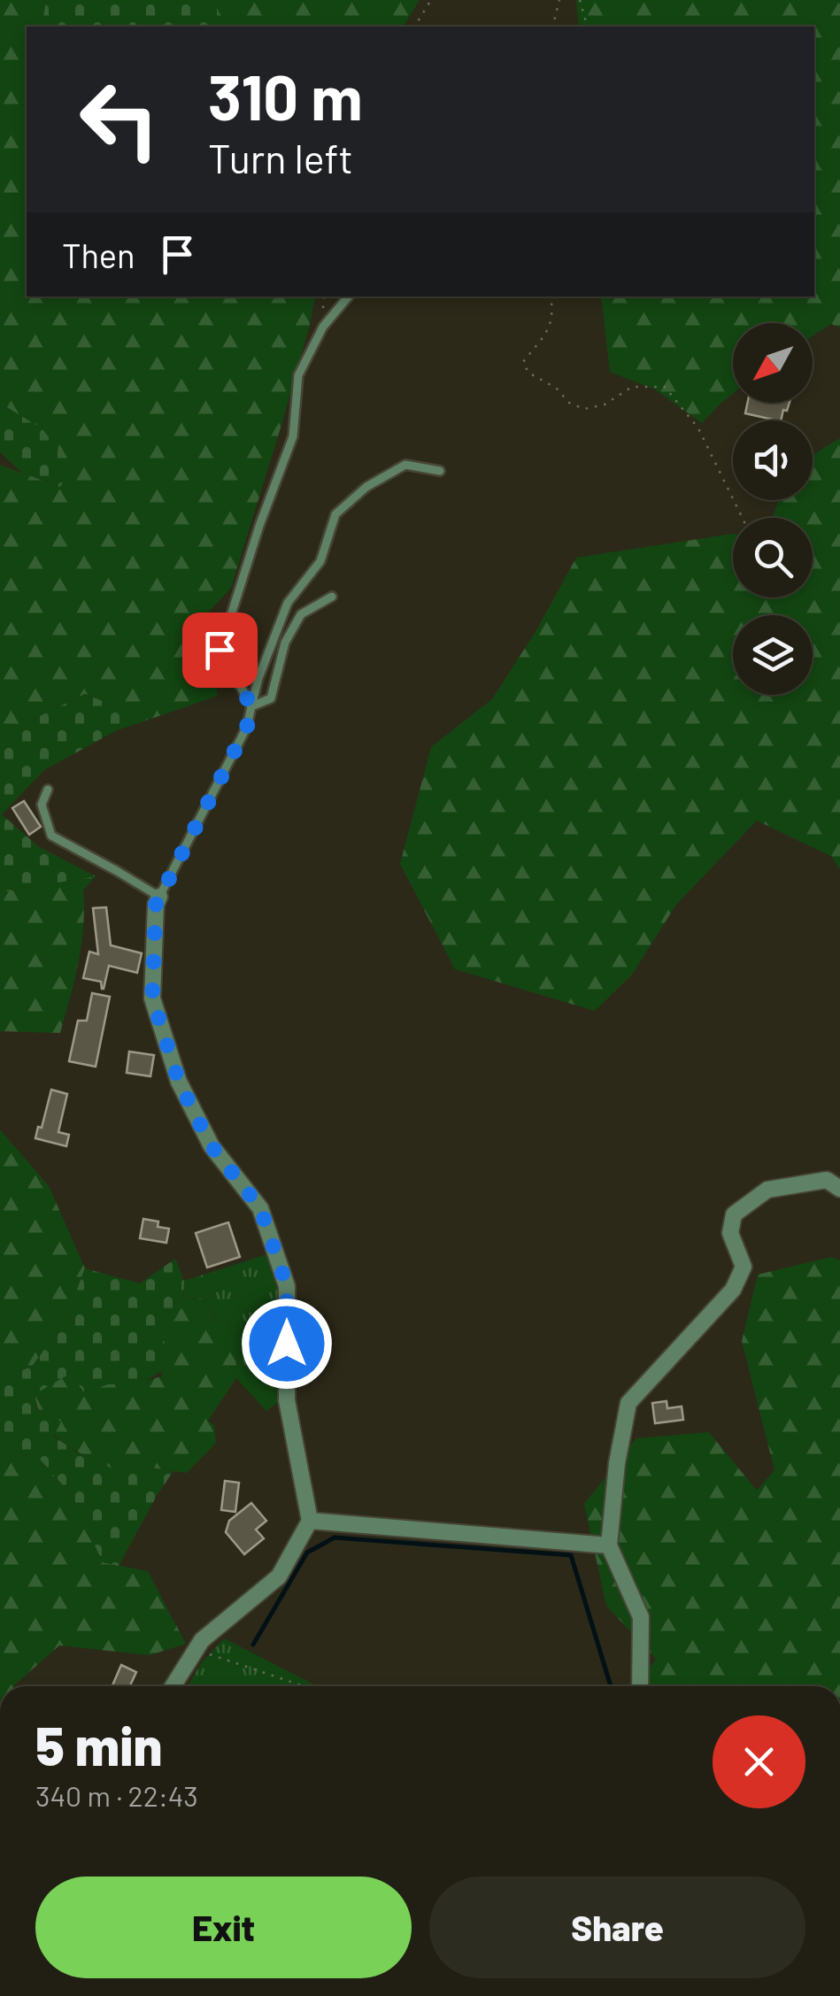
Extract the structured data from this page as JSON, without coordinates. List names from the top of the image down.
{
  "north": "bottom left",
  "page": {
    "turn": ["310 m", "Turn left"],
    "then": "Then",
    "heading": ["5 min", "340 m · 22:43"],
    "buttons": ["Exit", "Share"]
  }
}
